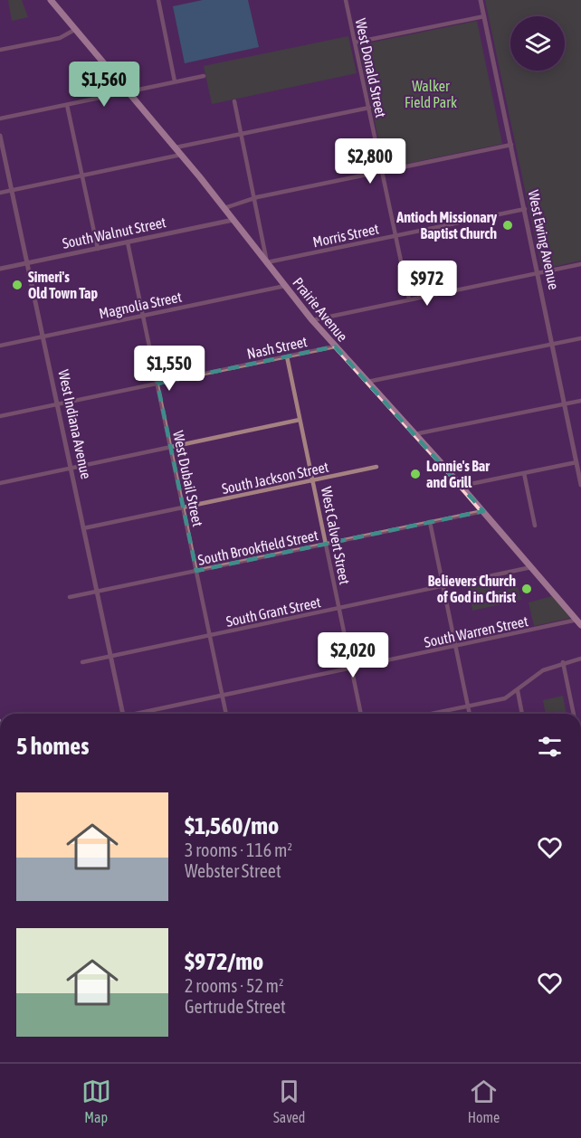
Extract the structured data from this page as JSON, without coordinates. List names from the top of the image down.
{
  "streets": {
    "main road": ["Prairie Avenue"],
    "street": [
      "West Donald Street",
      "South Walnut Street",
      "Morris Street",
      "West Ewing Avenue",
      "Magnolia Street",
      "Nash Street",
      "West Indiana Avenue",
      "South Jackson Street",
      "West Dubail Street",
      "West Calvert Street",
      "South Brookfield Street",
      "South Grant Street",
      "South Warren Street"
    ]
  },
  "crossings": [
    ["West Donald Street", "Morris Street"],
    ["South Walnut Street", "Prairie Avenue"],
    ["South Walnut Street", "West Indiana Avenue"],
    ["South Walnut Street", "West Dubail Street"],
    ["Morris Street", "West Ewing Avenue"],
    ["Morris Street", "Prairie Avenue"],
    ["Magnolia Street", "Prairie Avenue"],
    ["Magnolia Street", "West Indiana Avenue"],
    ["Magnolia Street", "West Dubail Street"],
    ["Prairie Avenue", "Nash Street"],
    ["Prairie Avenue", "South Brookfield Street"],
    ["Prairie Avenue", "South Grant Street"],
    ["Prairie Avenue", "South Warren Street"],
    ["Nash Street", "West Indiana Avenue"],
    ["Nash Street", "West Dubail Street"],
    ["Nash Street", "West Calvert Street"],
    ["West Indiana Avenue", "South Jackson Street"],
    ["West Indiana Avenue", "South Brookfield Street"],
    ["West Indiana Avenue", "South Grant Street"],
    ["South Jackson Street", "West Dubail Street"],
    ["South Jackson Street", "West Calvert Street"],
    ["West Dubail Street", "South Brookfield Street"],
    ["West Dubail Street", "South Grant Street"],
    ["West Dubail Street", "South Warren Street"],
    ["West Calvert Street", "South Brookfield Street"],
    ["West Calvert Street", "South Grant Street"],
    ["West Calvert Street", "South Warren Street"]
  ],
  "parks": ["Walker Field Park"],
  "places": [
    "Antioch Missionary Baptist Church",
    "Simeri's Old Town Tap",
    "Lonnie's Bar and Grill",
    "Believers Church of God in Christ"
  ],
  "page": {
    "price": [
      "$1,560",
      "$2,800",
      "$972",
      "$1,550",
      "$2,020"
    ],
    "heading": "5 homes",
    "list": [
      {
        "name": "$1,560/mo",
        "note": "3 rooms · 116 m² · Webster Street"
      },
      {
        "name": "$972/mo",
        "note": "2 rooms · 52 m² · Gertrude Street"
      }
    ],
    "tabs": ["Map", "Saved", "Home"]
  }
}
